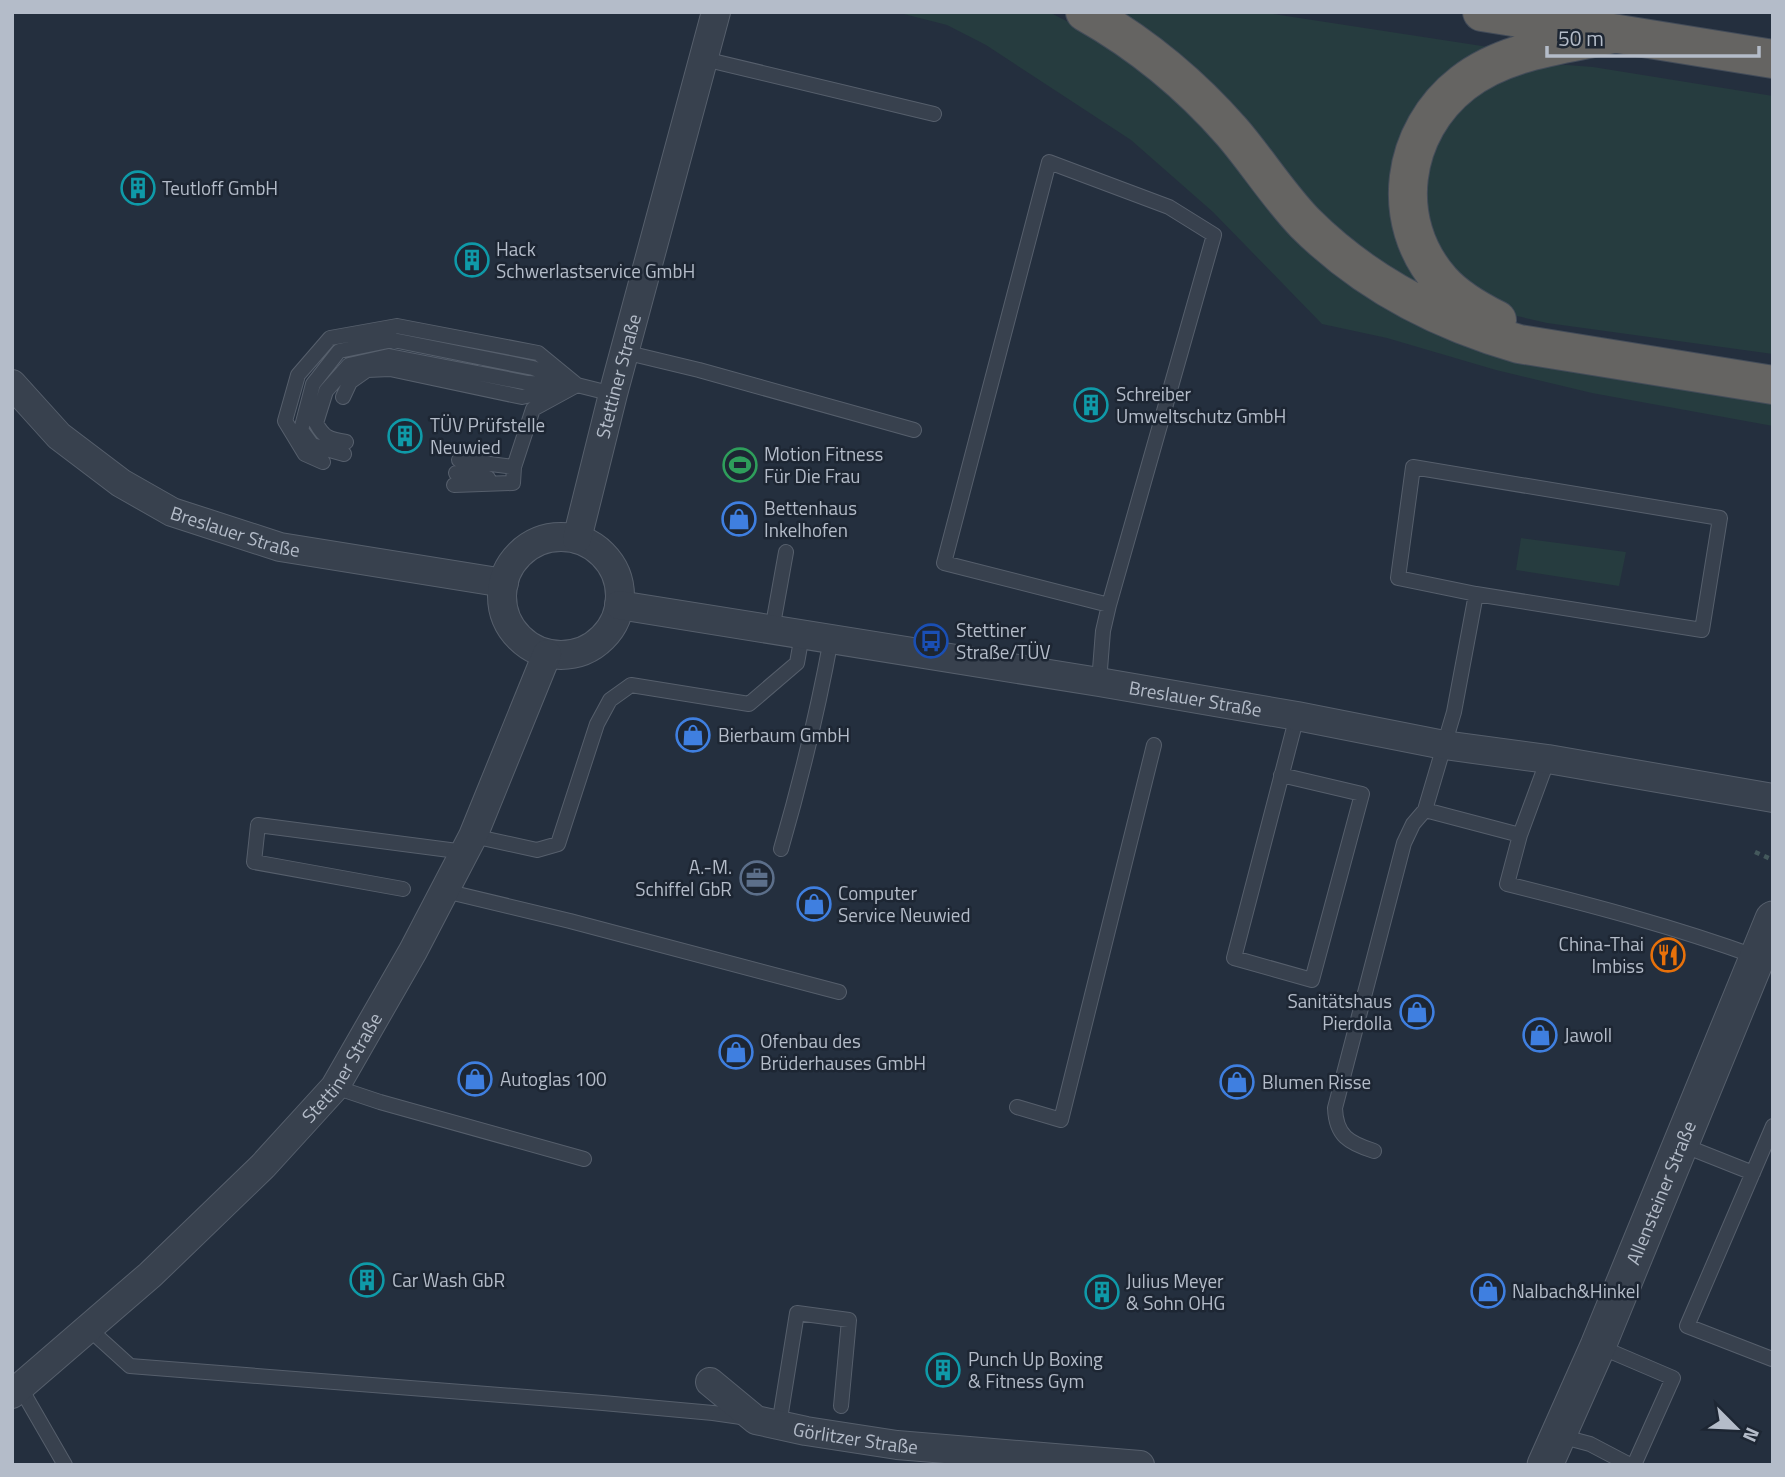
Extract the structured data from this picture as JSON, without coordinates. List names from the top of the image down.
{
  "streets": {
    "street": [
      "Stettiner Straße",
      "Breslauer Straße",
      "Allensteiner Straße",
      "Görlitzer Straße"
    ]
  },
  "crossings": [
    ["Stettiner Straße", "Breslauer Straße"]
  ],
  "places": {
    "building": [
      "Teutloff GmbH",
      "Hack Schwerlastservice GmbH",
      "Schreiber Umweltschutz GmbH",
      "TÜV Prüfstelle Neuwied",
      "Car Wash GbR",
      "Julius Meyer & Sohn OHG",
      "Punch Up Boxing & Fitness Gym"
    ],
    "sports": ["Motion Fitness Für Die Frau"],
    "shop": [
      "Bettenhaus Inkelhofen",
      "Bierbaum GmbH",
      "Computer Service Neuwied",
      "Sanitätshaus Pierdolla",
      "Jawoll",
      "Ofenbau des Brüderhauses GmbH",
      "Autoglas 100",
      "Blumen Risse",
      "Nalbach&Hinkel"
    ],
    "bus stop": ["Stettiner Straße/TÜV"],
    "office": ["A.-M. Schiffel GbR"],
    "restaurant": ["China-Thai Imbiss"]
  },
  "scale_bar": "50 m",
  "north": "bottom right"
}
